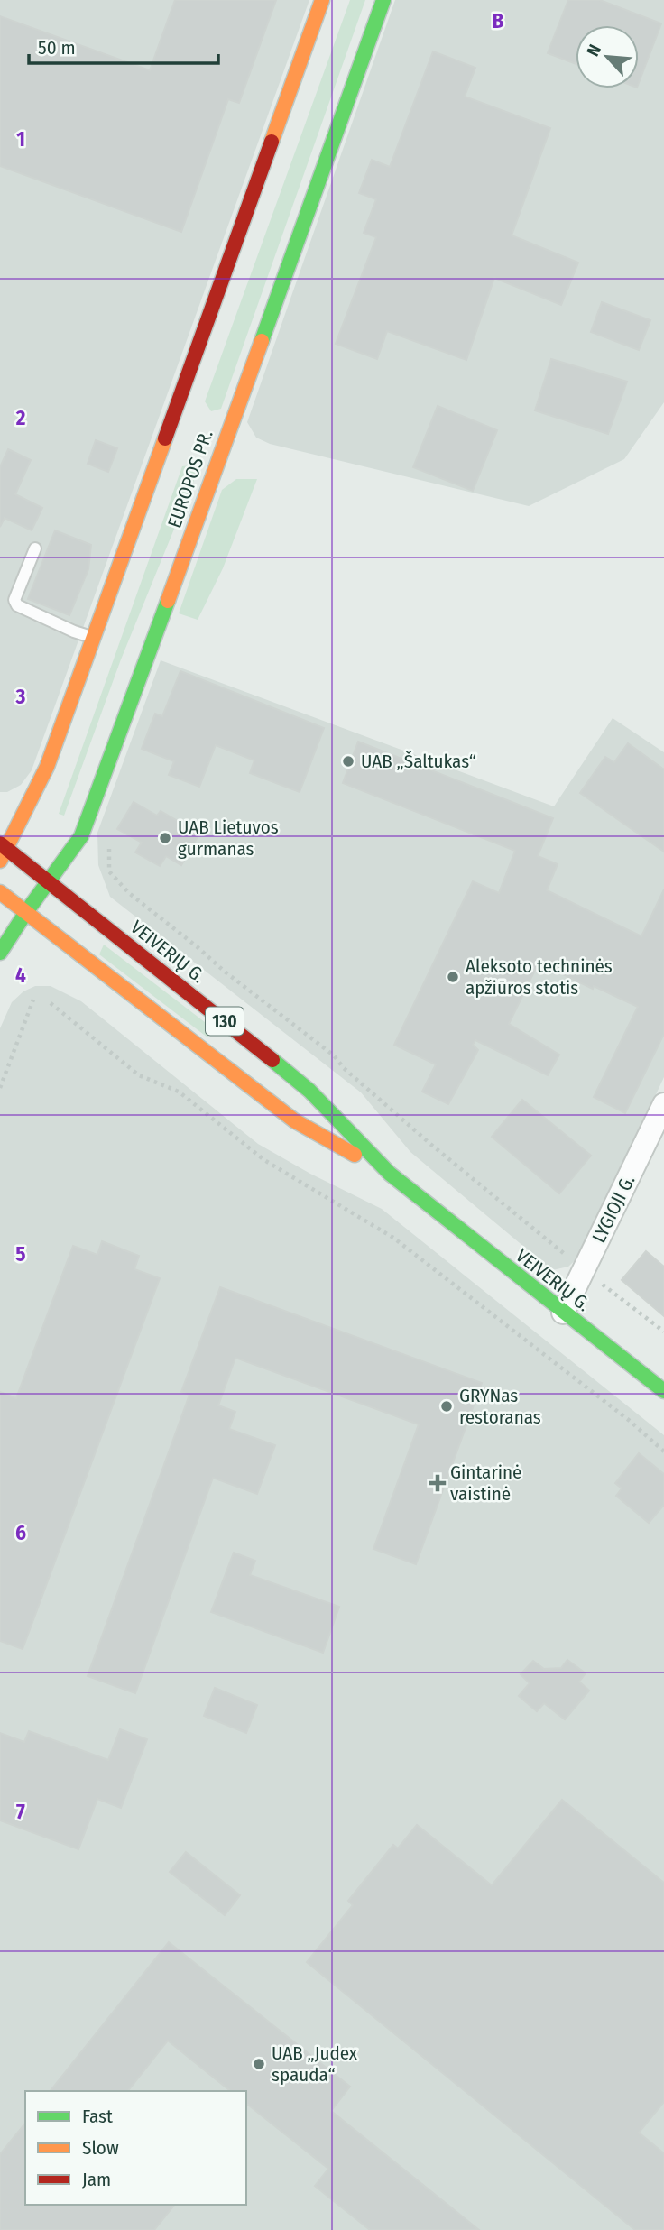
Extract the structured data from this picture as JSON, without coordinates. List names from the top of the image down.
{
  "streets": {
    "main road": ["EUROPOS PR.", "VEIVERIŲ G.", "130"],
    "street": ["LYGIOJI G."]
  },
  "crossings": [
    ["EUROPOS PR.", "VEIVERIŲ G."],
    ["VEIVERIŲ G.", "LYGIOJI G."]
  ],
  "places": {
    "other": [
      "UAB „Šaltukas“",
      "UAB Lietuvos gurmanas",
      "Aleksoto techninės apžiūros stotis",
      "GRYNas restoranas",
      "UAB „Judex spauda“"
    ],
    "health": ["Gintarinė vaistinė"]
  },
  "legend": ["Fast", "Slow", "Jam"],
  "scale_bar": "50 m",
  "north": "top left",
  "grid": {
    "columns": ["B"],
    "rows": [
      "1",
      "2",
      "3",
      "4",
      "5",
      "6",
      "7"
    ]
  }
}
